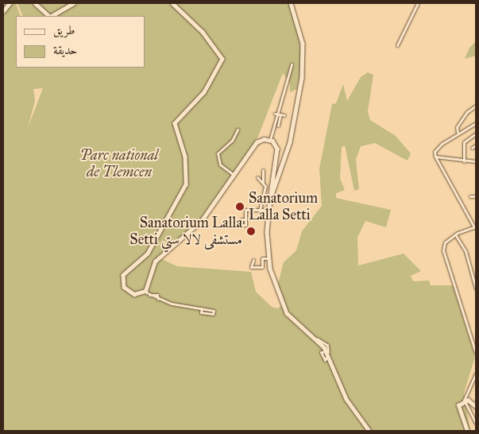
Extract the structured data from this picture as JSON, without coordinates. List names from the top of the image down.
{
  "parks": ["Parc national de Tlemcen"],
  "places": ["Sanatorium Lalla Setti", "Sanatorium Lalla Setti مستشفى لالا ستي"],
  "legend": ["طريق", "حديقة"]
}
